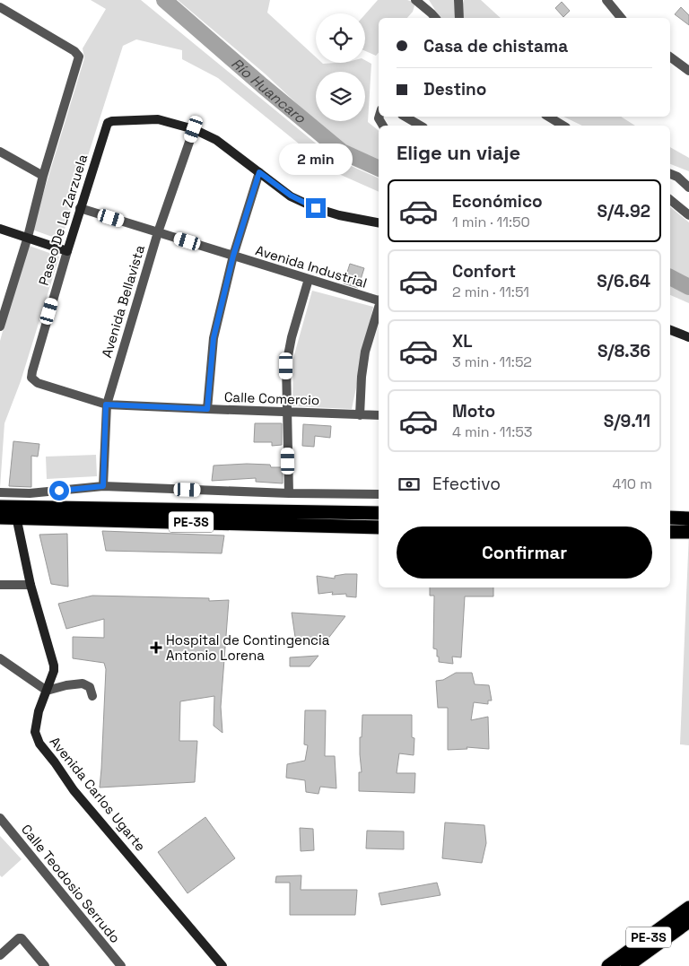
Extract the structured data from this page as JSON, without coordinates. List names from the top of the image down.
{
  "streets": {
    "highway": ["PE-3S"],
    "street": [
      "Paseo De La Zarzuela",
      "Avenida Industrial",
      "Avenida Bellavista",
      "Calle Comercio",
      "Avenida Carlos Ugarte",
      "Calle Teodosio Serrudo"
    ]
  },
  "crossings": [
    ["Paseo De La Zarzuela", "Avenida Industrial"],
    ["Paseo De La Zarzuela", "Avenida Bellavista"],
    ["Paseo De La Zarzuela", "Calle Comercio"],
    ["Avenida Industrial", "Avenida Bellavista"],
    ["Avenida Bellavista", "Calle Comercio"],
    ["PE-3S", "Avenida Carlos Ugarte"]
  ],
  "water": ["Río Huancaro"],
  "places": {
    "health": ["Hospital de Contingencia Antonio Lorena"]
  },
  "page": {
    "banner": ["Casa de chistama", "Destino"],
    "heading": "Elige un viaje",
    "bubble": "2 min",
    "list": [
      {
        "name": "Económico",
        "note": "1 min · 11:50",
        "value": "S/4.92"
      },
      {
        "name": "Confort",
        "note": "2 min · 11:51",
        "value": "S/6.64"
      },
      {
        "name": "XL",
        "note": "3 min · 11:52",
        "value": "S/8.36"
      },
      {
        "name": "Moto",
        "note": "4 min · 11:53",
        "value": "S/9.11"
      }
    ],
    "pay": ["Efectivo", "410 m"],
    "buttons": "Confirmar"
  }
}
